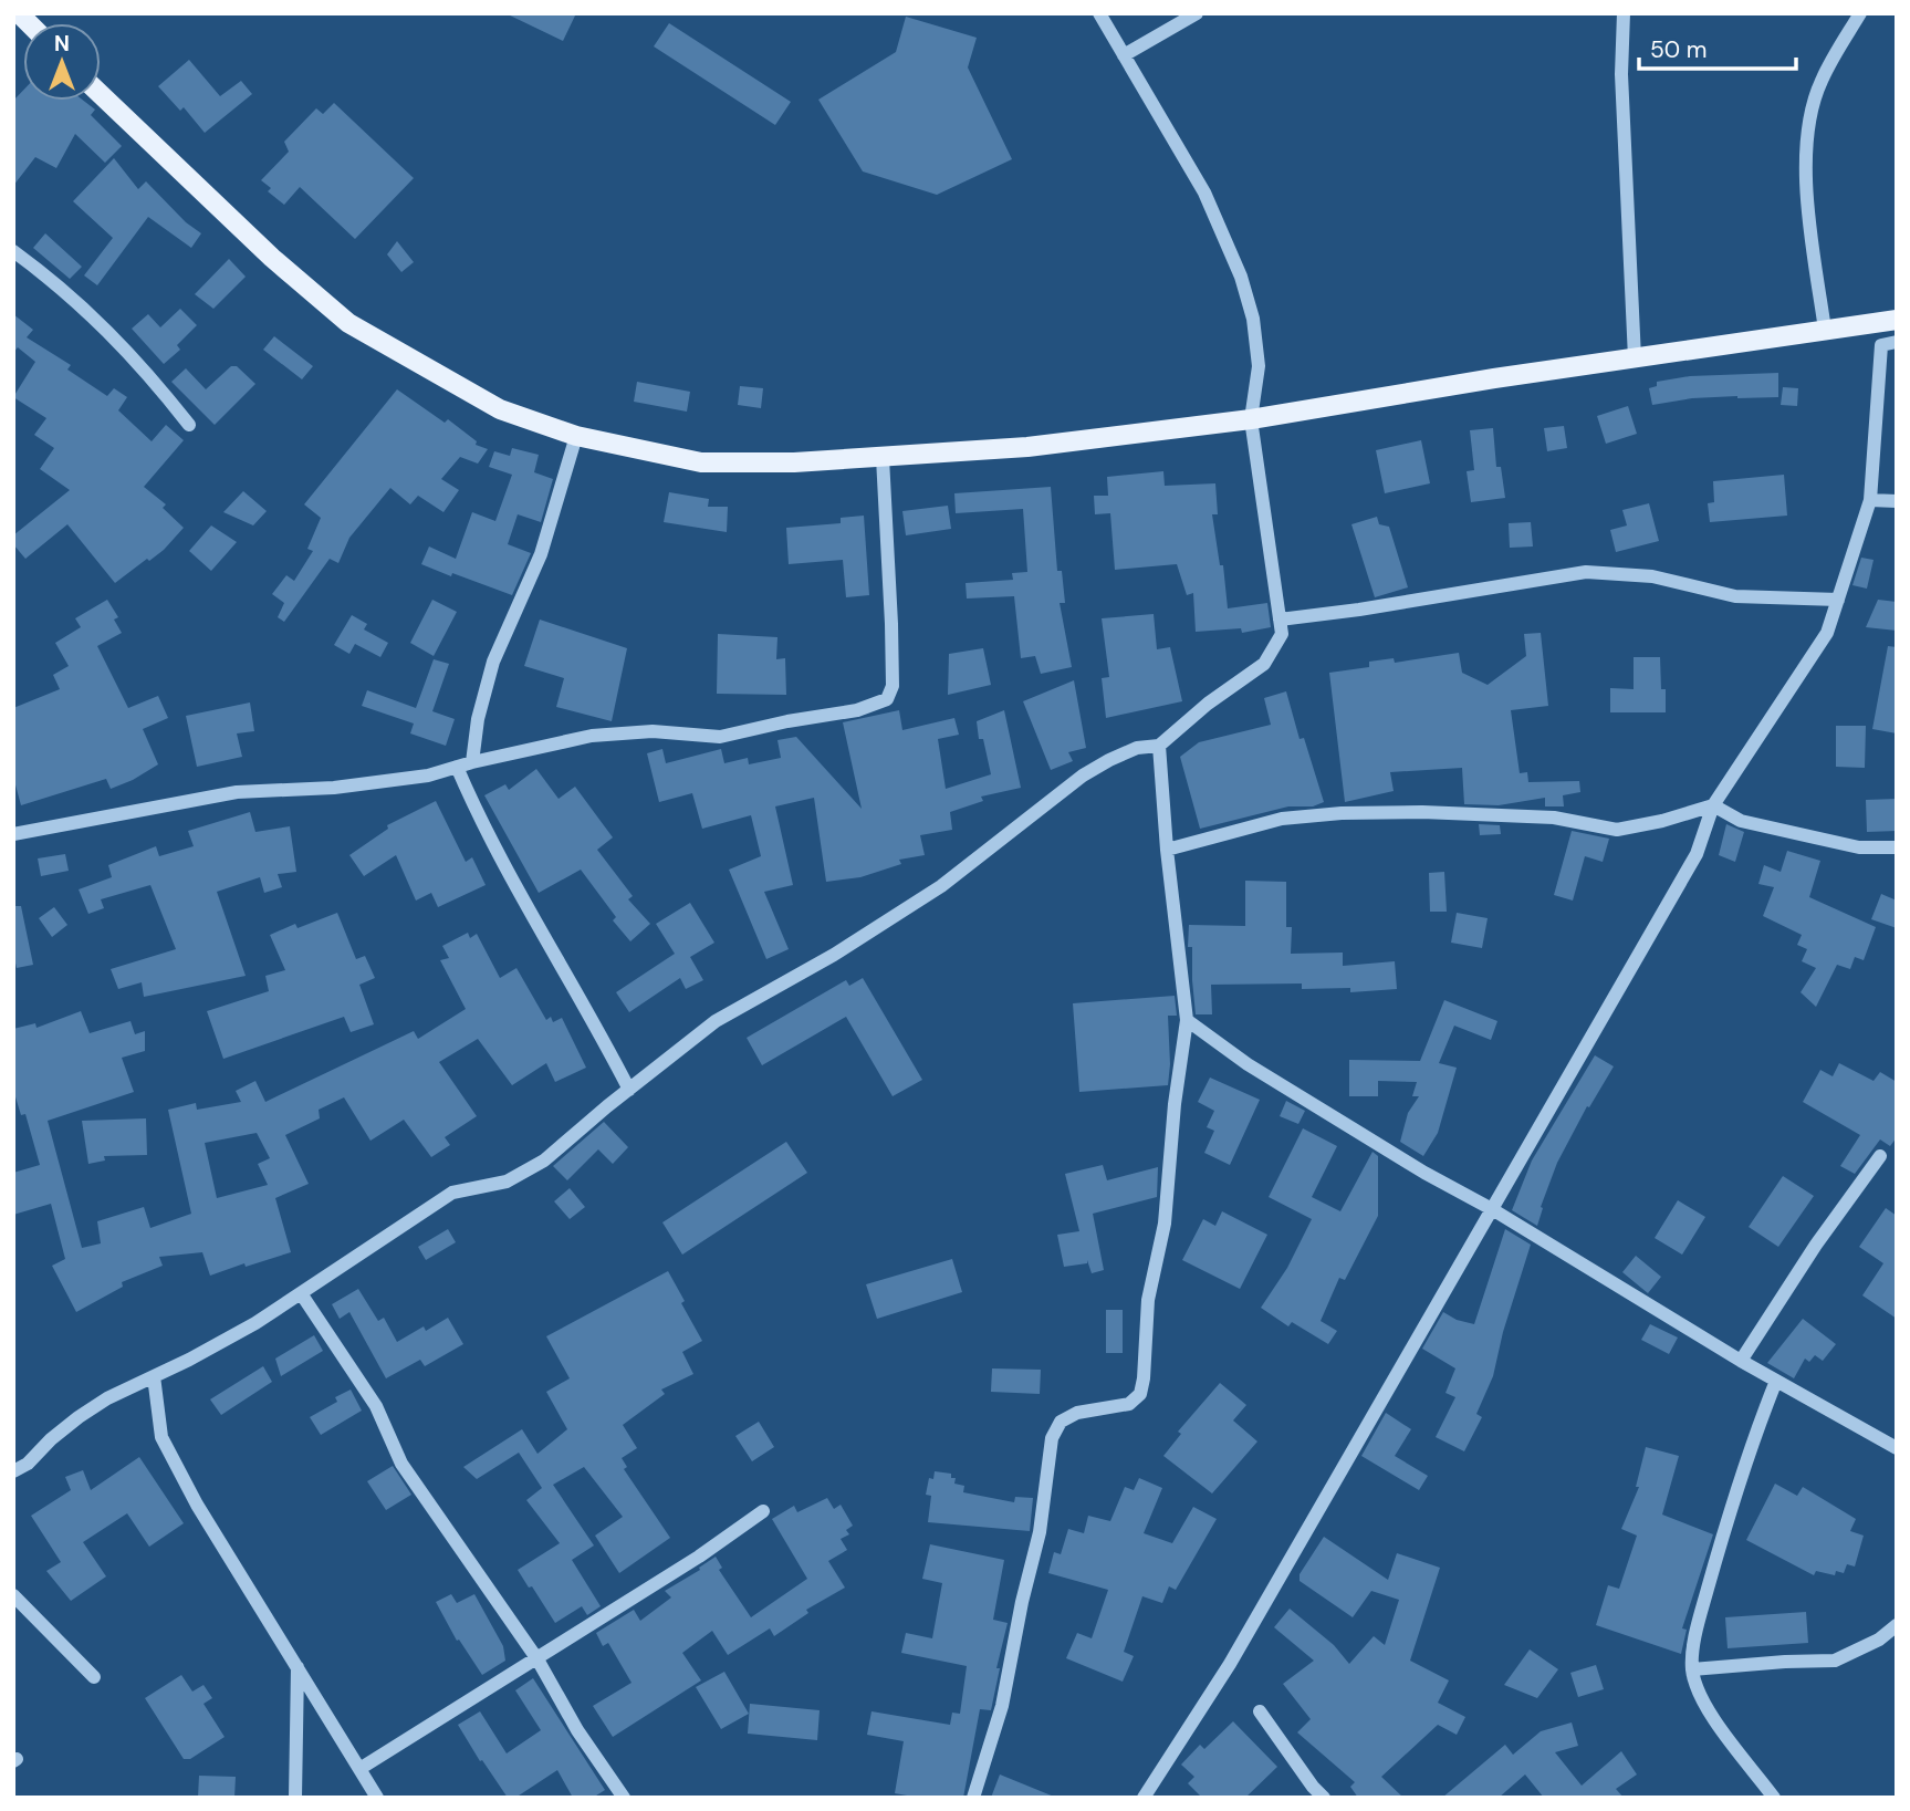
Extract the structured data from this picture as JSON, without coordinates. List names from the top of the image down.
{
  "scale_bar": "50 m",
  "north": "top"
}
